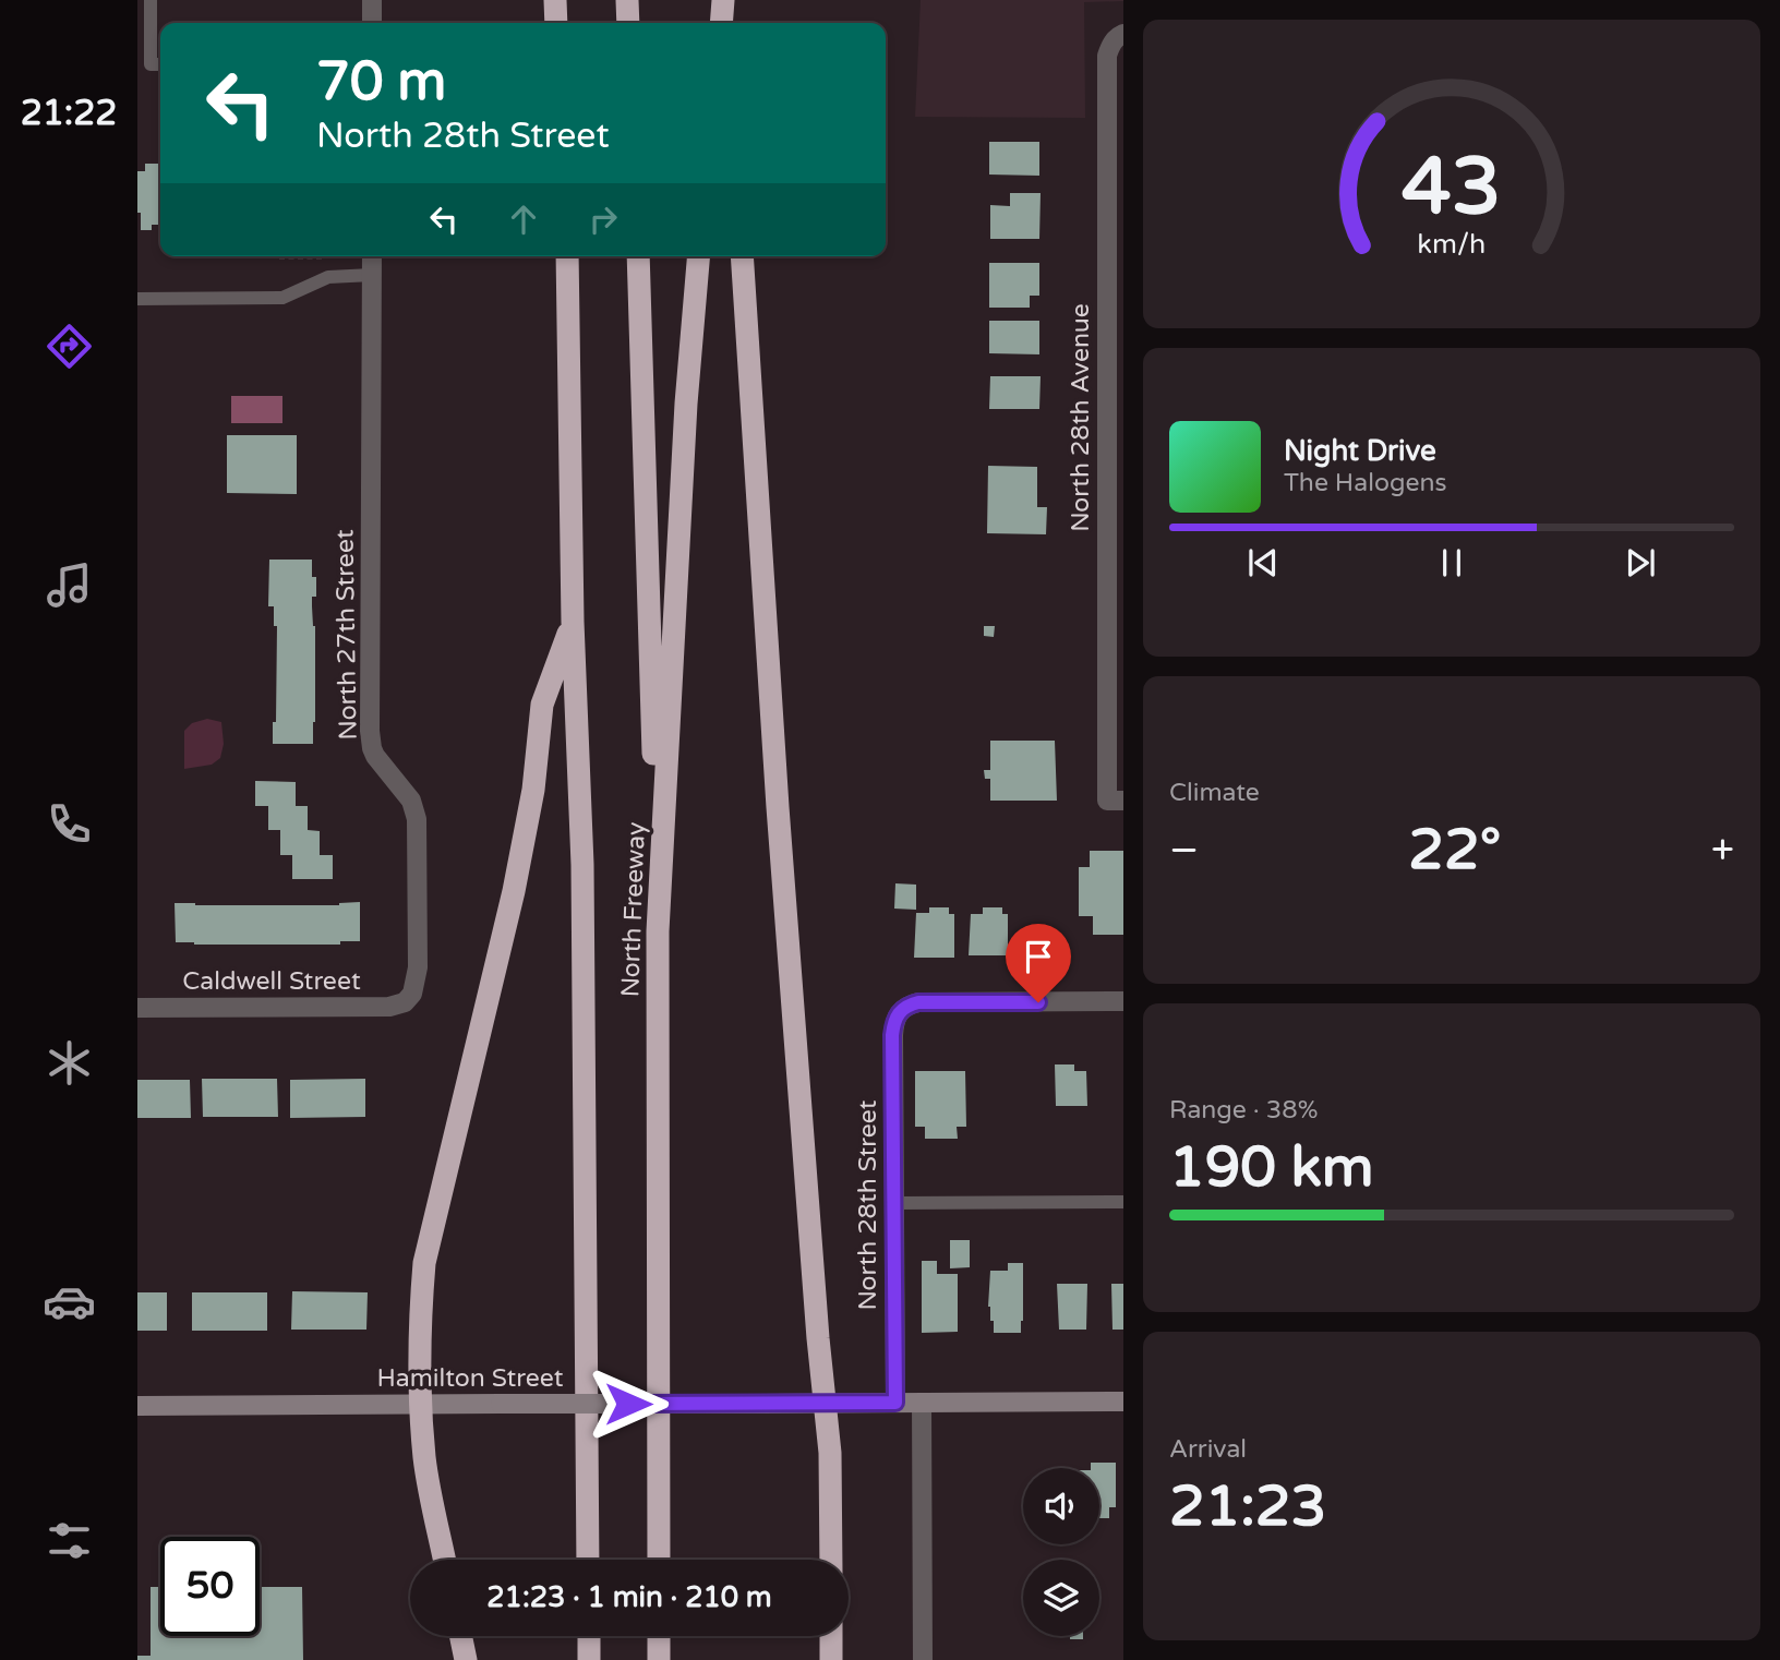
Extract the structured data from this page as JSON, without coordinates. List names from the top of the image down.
{
  "streets": {
    "highway": ["North Freeway"],
    "main road": ["Hamilton Street"],
    "street": [
      "North 28th Avenue",
      "North 27th Street",
      "Caldwell Street",
      "North 28th Street"
    ]
  },
  "crossings": [
    ["North 27th Street", "Caldwell Street"],
    ["North 28th Street", "Hamilton Street"]
  ],
  "page": {
    "tabs": "21:22",
    "turn": ["70 m", "North 28th Street"],
    "song": ["Night Drive", "The Halogens"],
    "tile": [
      "Climate",
      ["Range · 38%", "190 km"],
      ["Arrival", "21:23"]
    ],
    "heat": ["−", "22°", "+"],
    "limit": "50",
    "trip": "21:23 · 1 min · 210 m",
    "gauge": ["43", "km/h"]
  }
}
